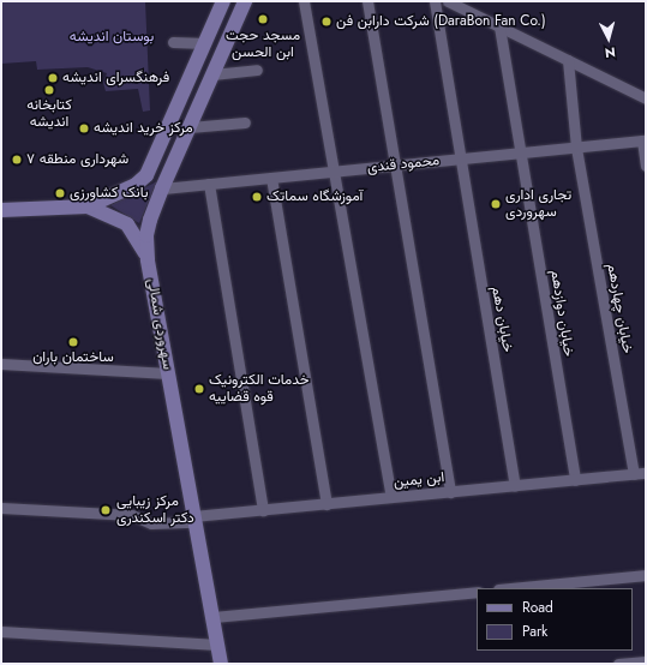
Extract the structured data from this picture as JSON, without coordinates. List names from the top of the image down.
{
  "streets": {
    "main road": ["سهروردی شمالی"],
    "street": [
      "محمود قندی",
      "خیابان چهاردهم",
      "خیابان دوازدهم",
      "خیابان دهم",
      "ابن یمین"
    ]
  },
  "crossings": [
    ["محمود قندی", "خیابان چهاردهم"],
    ["محمود قندی", "خیابان دوازدهم"],
    ["محمود قندی", "خیابان دهم"],
    ["محمود قندی", "سهروردی شمالی"],
    ["خیابان چهاردهم", "ابن یمین"],
    ["خیابان دوازدهم", "ابن یمین"],
    ["خیابان دهم", "ابن یمین"],
    ["سهروردی شمالی", "ابن یمین"]
  ],
  "parks": ["بوستان اندیشه"],
  "places": [
    "مسجد حجت ابن الحسن",
    "شرکت دارابن فن (DaraBon Fan Co.)",
    "فرهنگسرای اندیشه",
    "کتابخانه اندیشه",
    "مرکز خرید اندیشه",
    "شهرداری منطقه ۷",
    "بانک کشاورزی",
    "آموزشگاه سماتک",
    "تجاری اداری سهروردی",
    "ساختمان باران",
    "خدمات الکترونیک قوه قضاییه",
    "مرکز زیبایی دکتر اسکندری"
  ],
  "legend": ["Road", "Park"],
  "north": "bottom"
}
